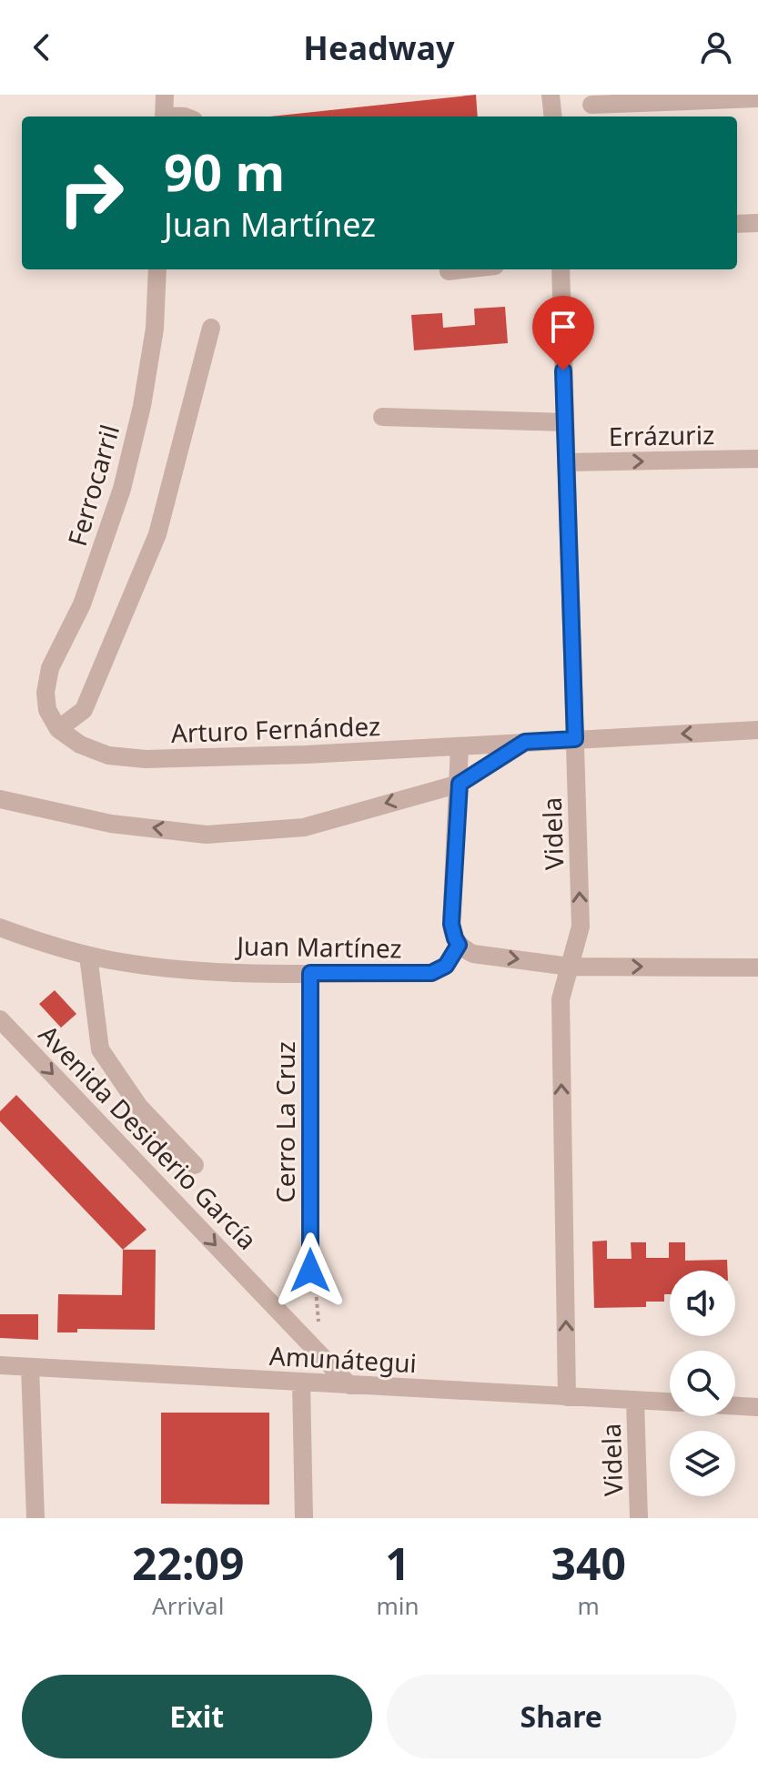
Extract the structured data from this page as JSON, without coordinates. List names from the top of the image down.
{
  "streets": {
    "street": [
      "Errázuriz",
      "Ferrocarril",
      "Arturo Fernández",
      "Videla",
      "Juan Martínez",
      "Cerro La Cruz",
      "Avenida Desiderio García",
      "Amunátegui"
    ]
  },
  "crossings": [
    ["Errázuriz", "Videla"],
    ["Ferrocarril", "Arturo Fernández"],
    ["Arturo Fernández", "Videla"],
    ["Videla", "Amunátegui"],
    ["Juan Martínez", "Cerro La Cruz"],
    ["Avenida Desiderio García", "Amunátegui"]
  ],
  "one_way": ["Errázuriz"],
  "page": {
    "header": "Headway",
    "turn": ["90 m", "Juan Martínez"],
    "eta": [
      "22:09",
      "Arrival",
      "1",
      "min",
      "340",
      "m"
    ],
    "buttons": ["Exit", "Share"]
  }
}
